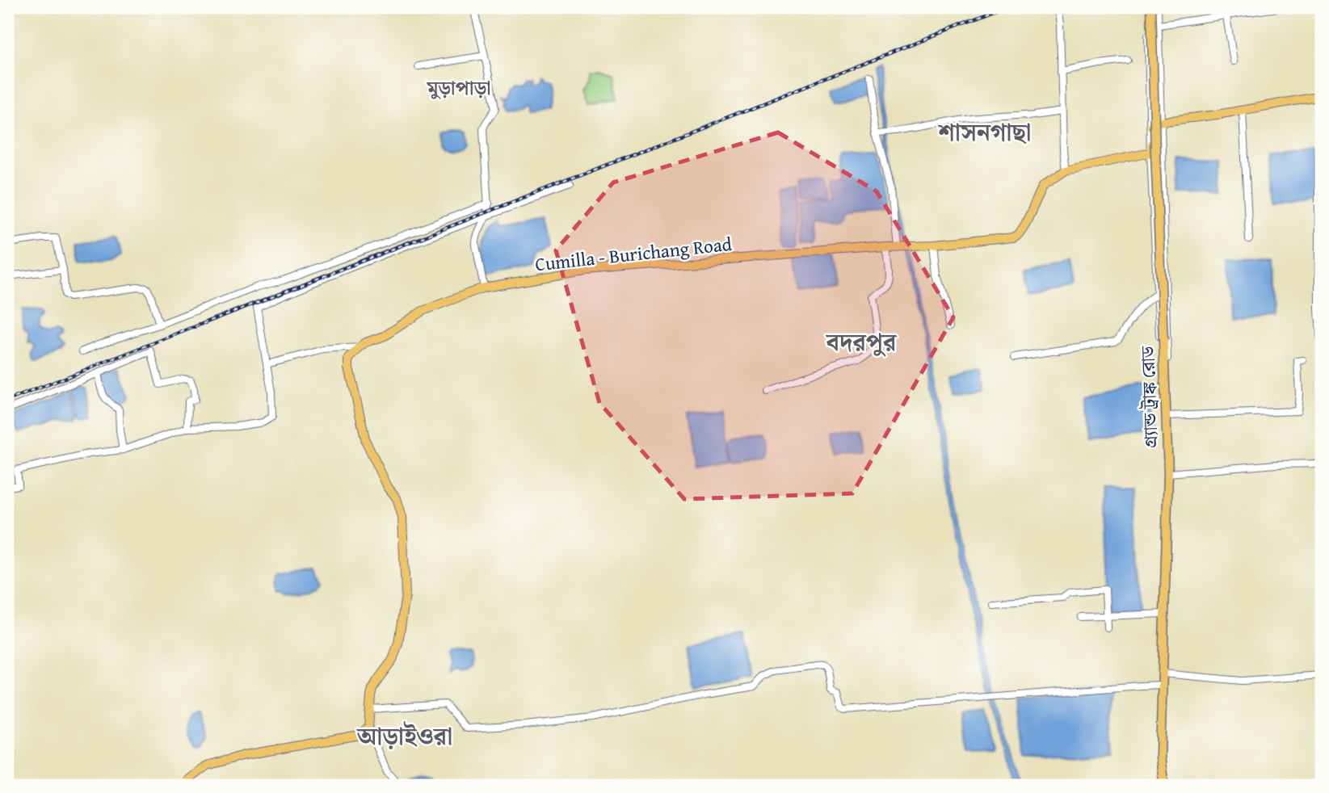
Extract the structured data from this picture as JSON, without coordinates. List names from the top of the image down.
{
  "streets": {
    "highway": ["গ্র্যান্ড ট্রাঙ্ক রোড"],
    "main road": ["Cumilla - Burichang Road"]
  },
  "districts": [
    "মুড়াপাড়া",
    "শাসনগাছা",
    "বদরপুর",
    "আড়াইওরা"
  ]
}
